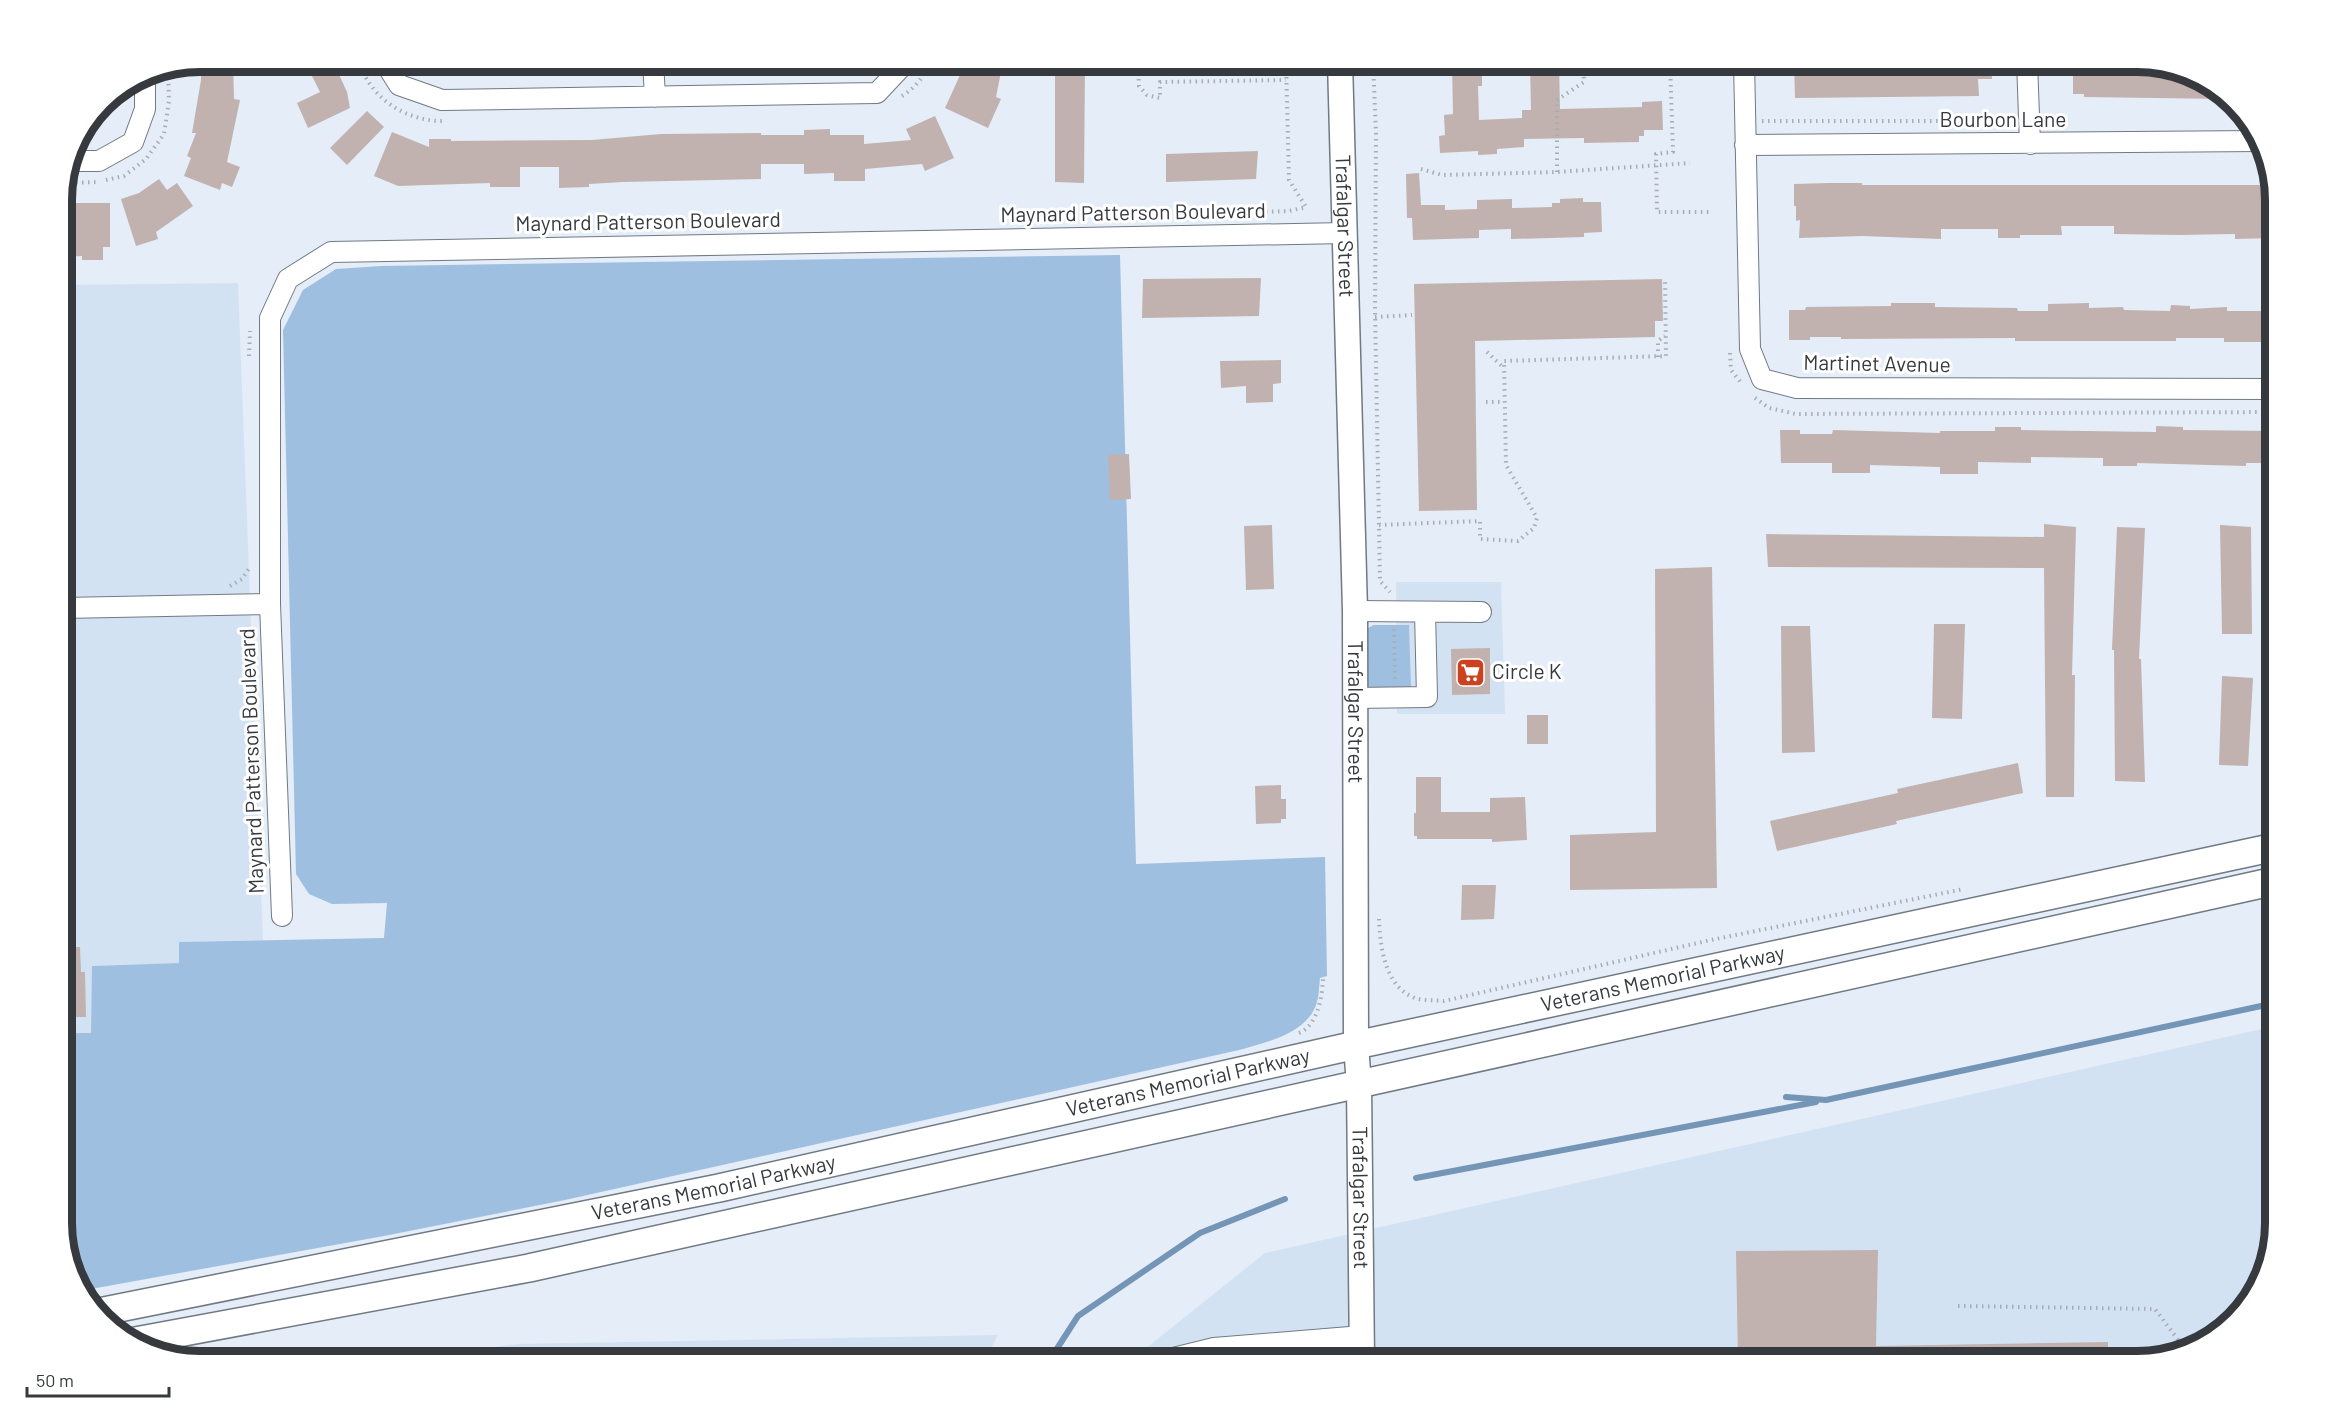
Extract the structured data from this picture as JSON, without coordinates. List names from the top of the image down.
{
  "streets": {
    "highway": ["Veterans Memorial Parkway"],
    "main road": ["Trafalgar Street"],
    "street": ["Bourbon Lane", "Maynard Patterson Boulevard", "Martinet Avenue"]
  },
  "crossings": [
    ["Bourbon Lane", "Martinet Avenue"],
    ["Maynard Patterson Boulevard", "Trafalgar Street"],
    ["Trafalgar Street", "Veterans Memorial Parkway"]
  ],
  "places": {
    "supermarket": ["Circle K"]
  },
  "scale_bar": "50 m"
}
